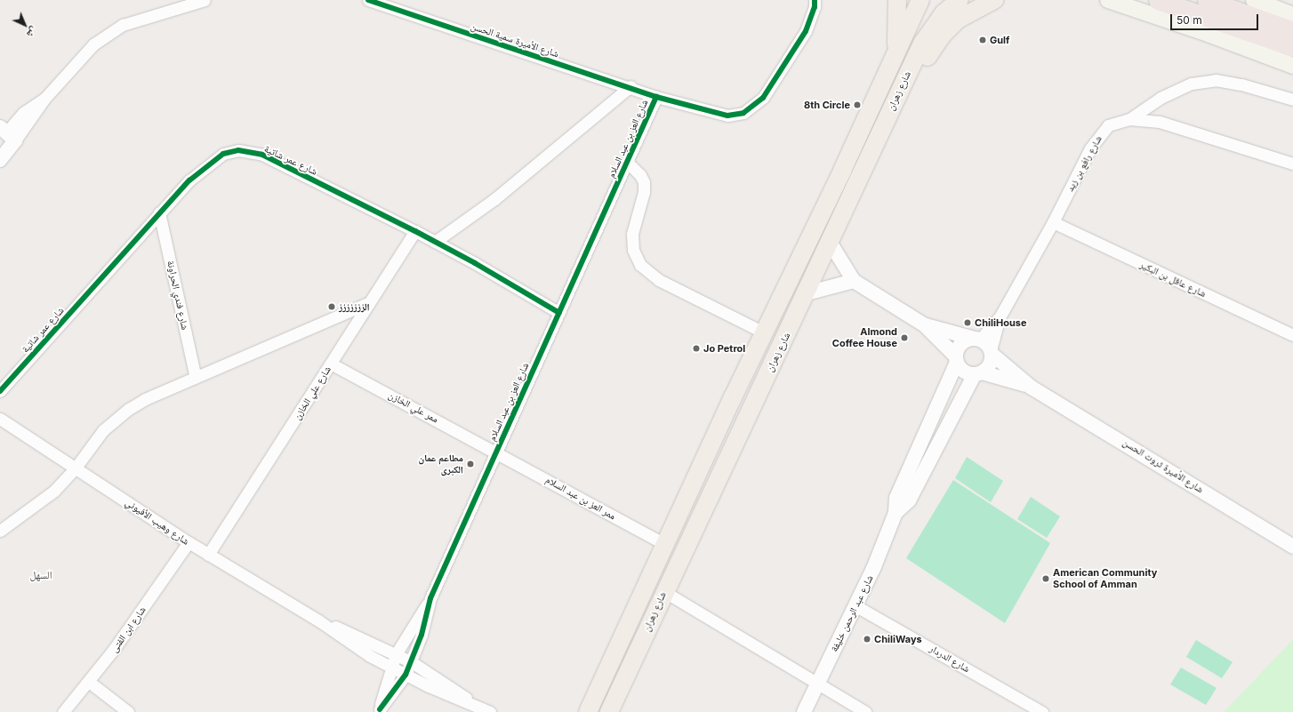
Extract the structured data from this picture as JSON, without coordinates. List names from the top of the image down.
{
  "streets": {
    "main road": ["شارع زهران"],
    "street": [
      "شارع الأميرة سمية الحسن",
      "شارع العز بن عبد السلام",
      "شارع عمر شاتية",
      "شارع رافع بن زيد",
      "شارع عاقل بن البكير",
      "شارع فندي الحراونة",
      "شارع علي الخازن",
      "ممر علي الخازن",
      "شارع الأميرة ثروت الحسن",
      "ممر العز بن عبد السلام",
      "شارع وهيب الأفيوني",
      "شارع عبد الرحمن خليفة",
      "شارع ابن الفتى",
      "شارع الدردار"
    ]
  },
  "crossings": [
    ["شارع الأميرة سمية الحسن", "شارع العز بن عبد السلام"],
    ["شارع زهران", "ممر العز بن عبد السلام"],
    ["شارع العز بن عبد السلام", "شارع عمر شاتية"],
    ["شارع العز بن عبد السلام", "ممر علي الخازن"],
    ["شارع العز بن عبد السلام", "ممر العز بن عبد السلام"],
    ["شارع العز بن عبد السلام", "شارع وهيب الأفيوني"],
    ["شارع عمر شاتية", "شارع فندي الحراونة"],
    ["شارع عمر شاتية", "شارع علي الخازن"],
    ["شارع رافع بن زيد", "شارع عاقل بن البكير"],
    ["شارع رافع بن زيد", "شارع الأميرة ثروت الحسن"],
    ["شارع رافع بن زيد", "شارع عبد الرحمن خليفة"],
    ["شارع علي الخازن", "ممر علي الخازن"],
    ["شارع علي الخازن", "شارع وهيب الأفيوني"],
    ["ممر علي الخازن", "ممر العز بن عبد السلام"],
    ["شارع الأميرة ثروت الحسن", "شارع عبد الرحمن خليفة"],
    ["شارع وهيب الأفيوني", "شارع ابن الفتى"],
    ["شارع عبد الرحمن خليفة", "شارع الدردار"]
  ],
  "districts": ["السهل"],
  "places": [
    "Gulf",
    "8th Circle",
    "الززززززز",
    "ChiliHouse",
    "Almond Coffee House",
    "Jo Petrol",
    "مطاعم عمان الكبرى",
    "American Community School of Amman",
    "ChiliWays"
  ],
  "scale_bar": "50 m",
  "north": "bottom right"
}
